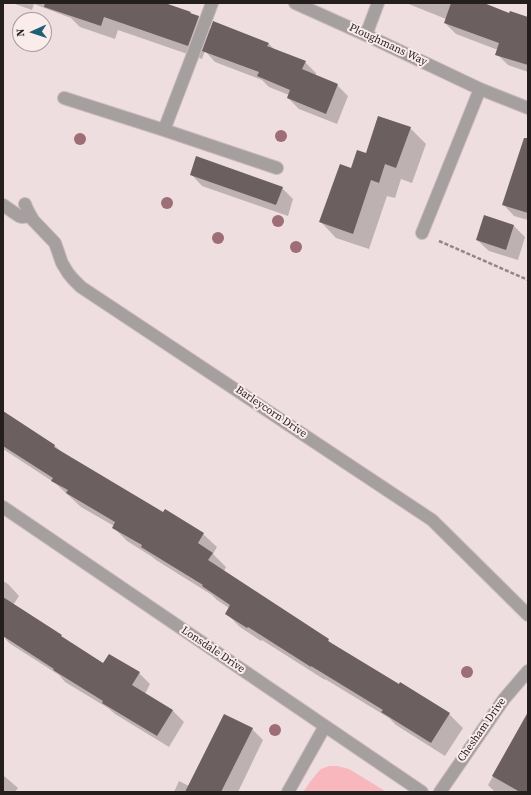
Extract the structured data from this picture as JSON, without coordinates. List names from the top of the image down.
{
  "streets": {
    "street": [
      "Ploughmans Way",
      "Barleycorn Drive",
      "Lonsdale Drive",
      "Chesham Drive"
    ]
  },
  "north": "left"
}
